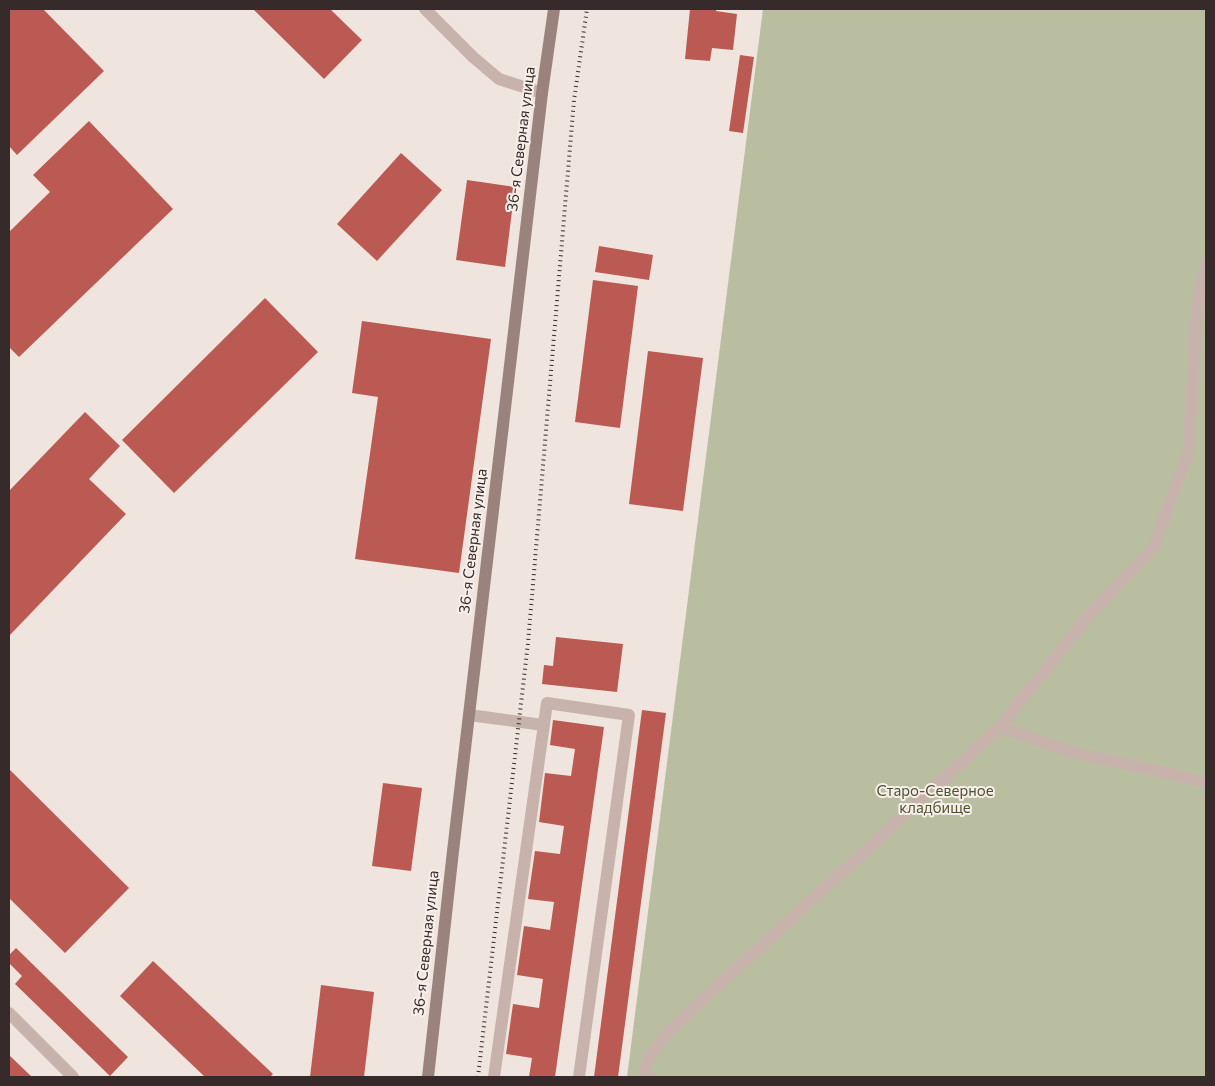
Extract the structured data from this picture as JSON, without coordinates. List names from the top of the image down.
{
  "streets": {
    "main road": ["36-я Северная улица"]
  },
  "parks": ["Старо-Северное кладбище"]
}
